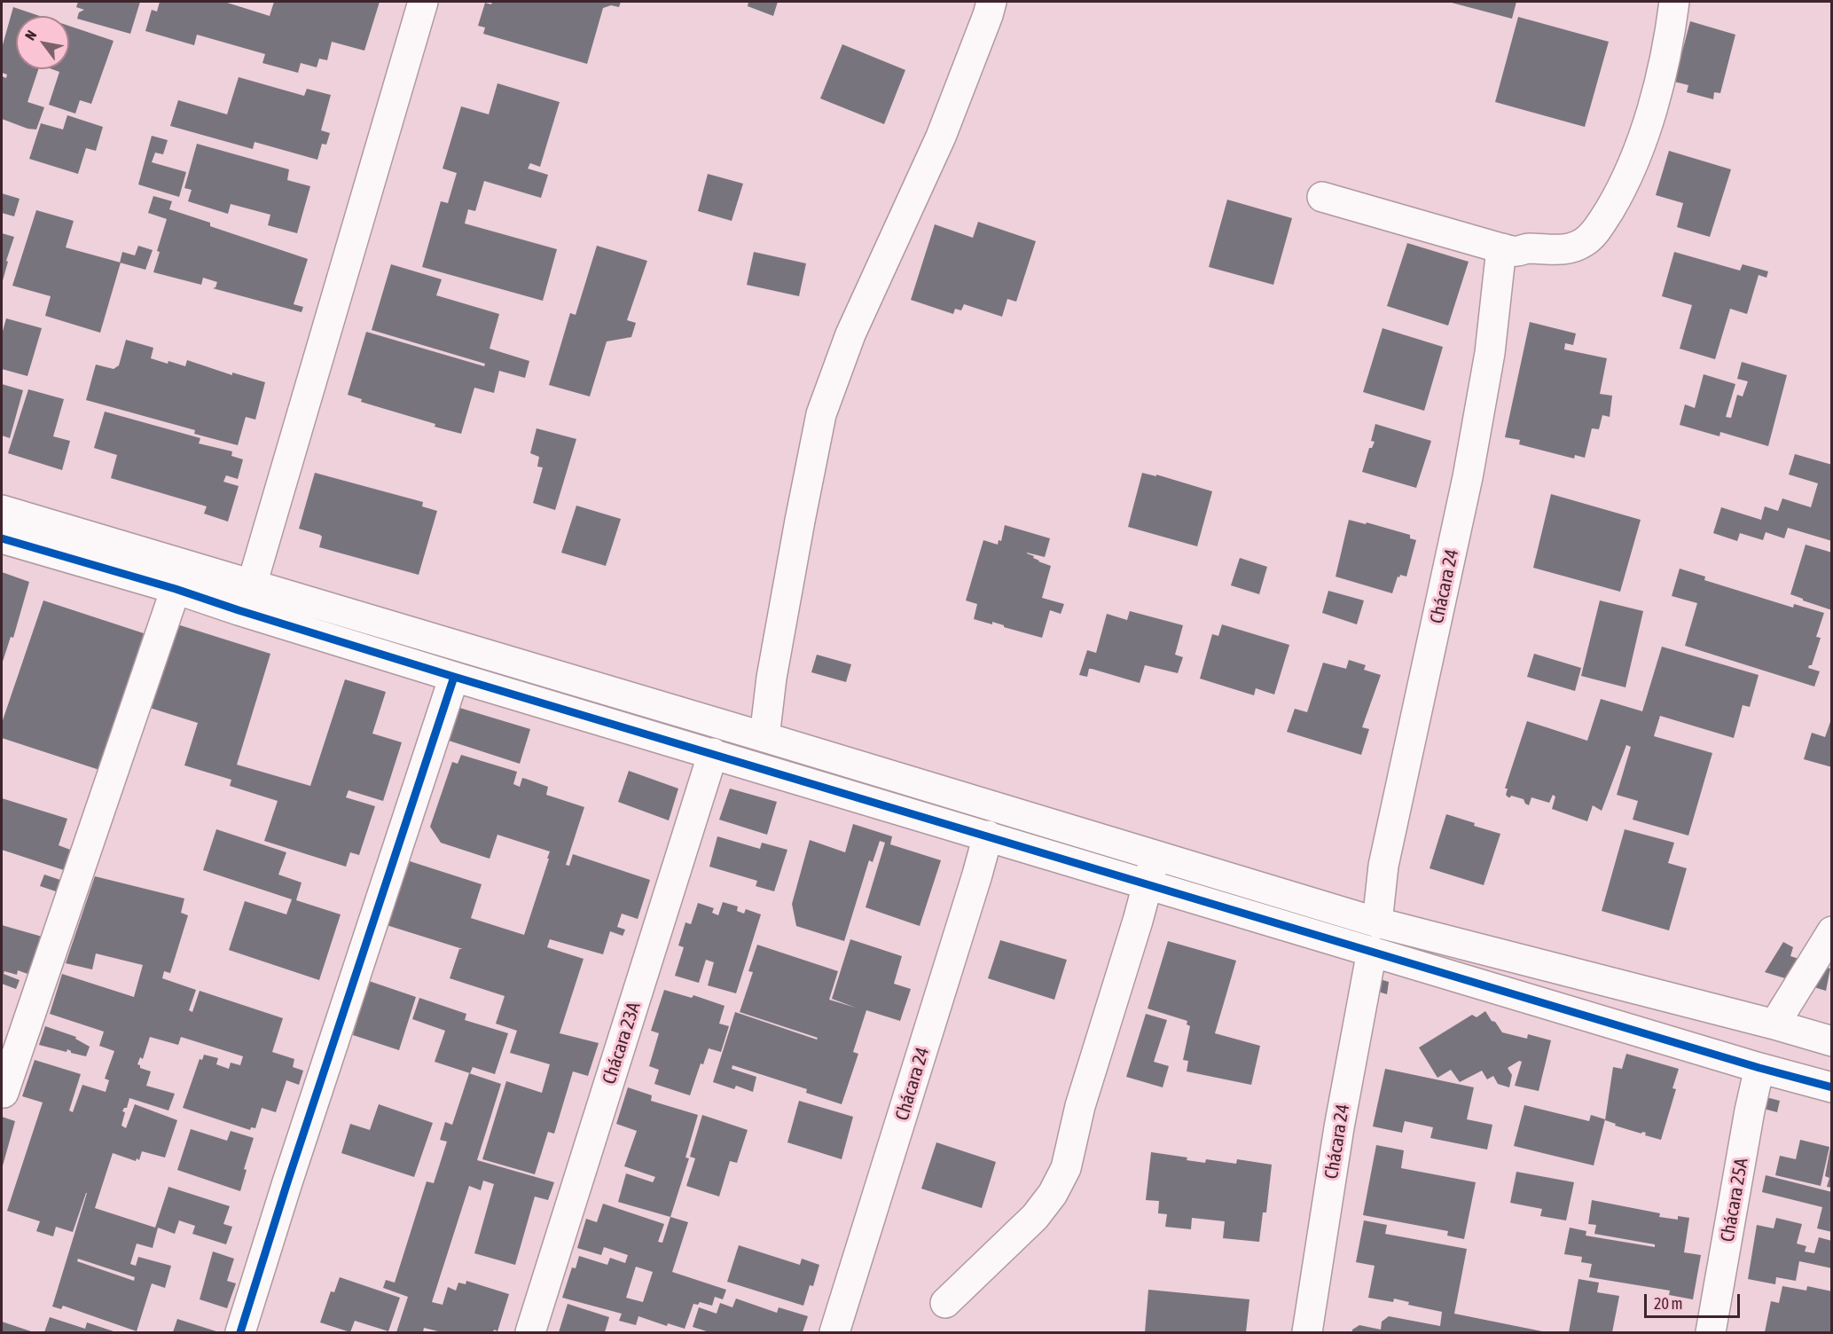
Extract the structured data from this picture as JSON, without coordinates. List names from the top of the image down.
{
  "streets": {
    "street": ["Chácara 24", "Chácara 23A", "Chácara 25A"]
  },
  "scale_bar": "20 m",
  "north": "top left"
}
